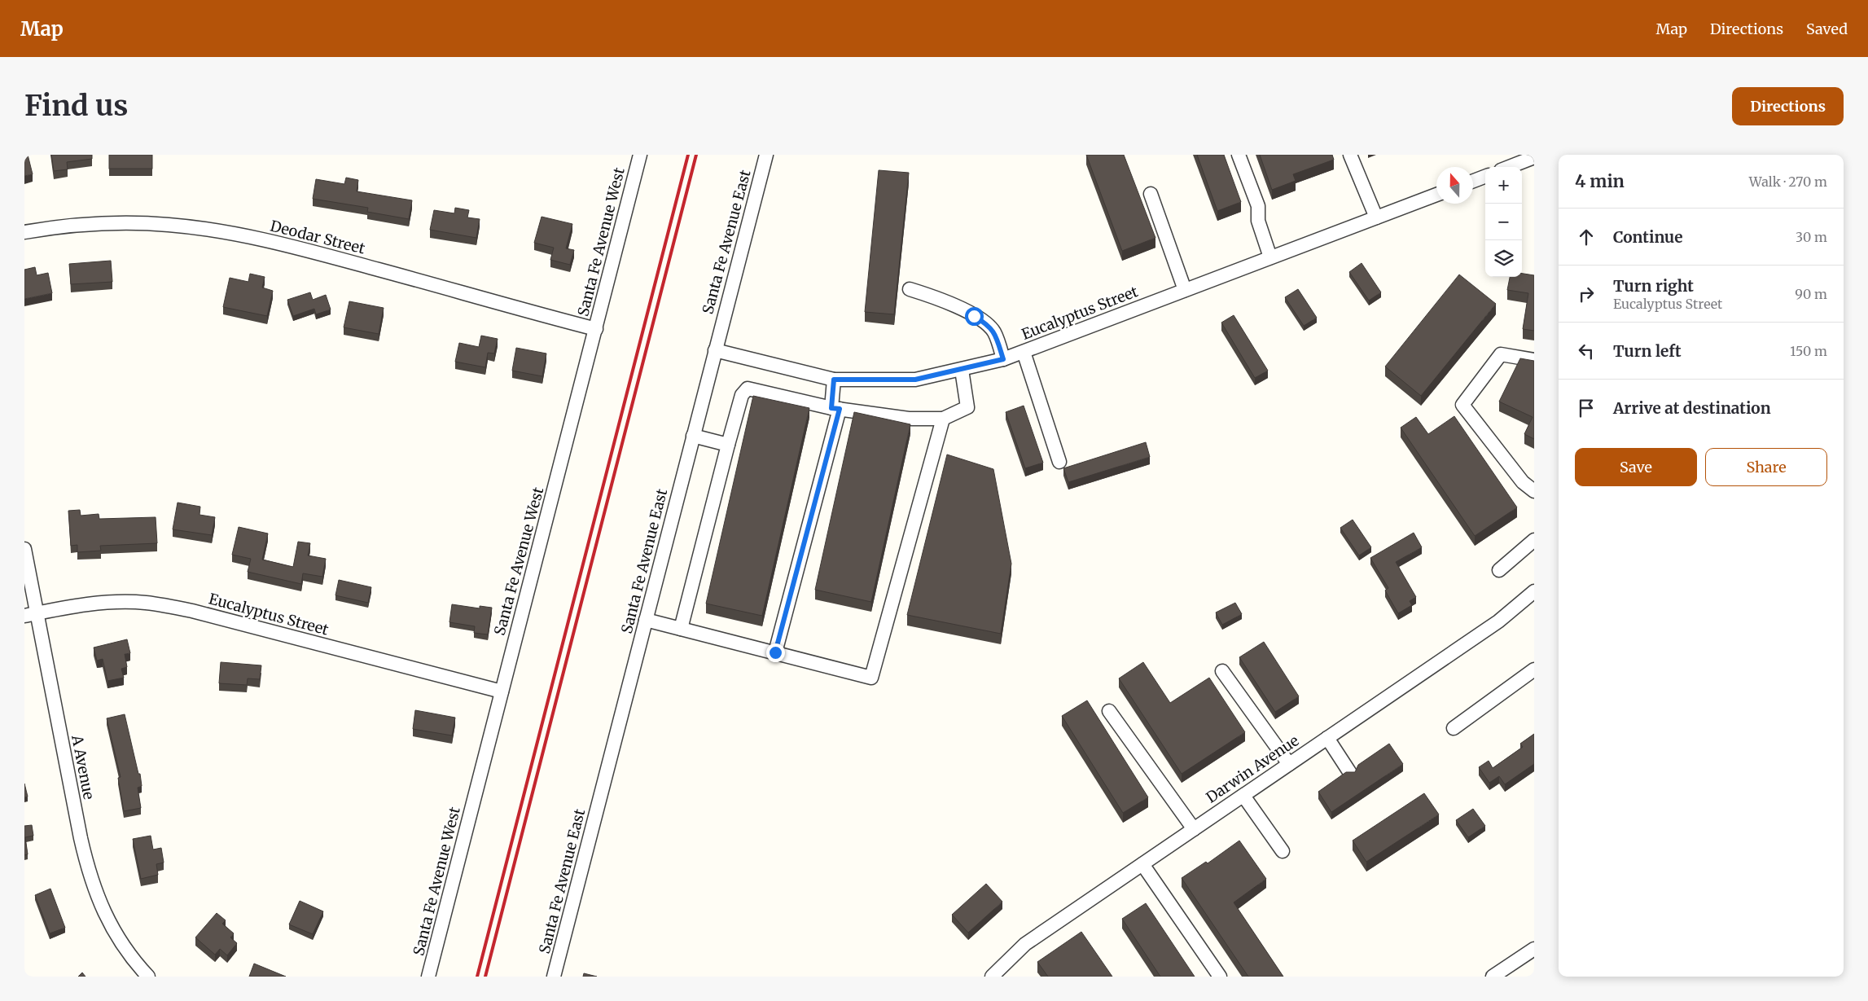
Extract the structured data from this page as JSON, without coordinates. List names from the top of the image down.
{
  "streets": {
    "street": [
      "Deodar Street",
      "Santa Fe Avenue West",
      "Santa Fe Avenue East",
      "Eucalyptus Street",
      "A Avenue",
      "Darwin Avenue"
    ]
  },
  "crossings": [
    ["Deodar Street", "Santa Fe Avenue West"],
    ["Santa Fe Avenue West", "Eucalyptus Street"],
    ["Santa Fe Avenue East", "Eucalyptus Street"],
    ["Eucalyptus Street", "A Avenue"]
  ],
  "north": "top",
  "page": {
    "header": "Map",
    "nav": ["Map", "Directions", "Saved"],
    "buttons": [
      "Directions",
      ["Save", "Share"]
    ],
    "title": "Find us",
    "heading": ["4 min", "Walk · 270 m"],
    "map_buttons": ["+", "−"],
    "list": [
      ["Continue", "30 m"],
      ["Turn right", "Eucalyptus Street", "90 m"],
      ["Turn left", "150 m"],
      "Arrive at destination"
    ]
  }
}
